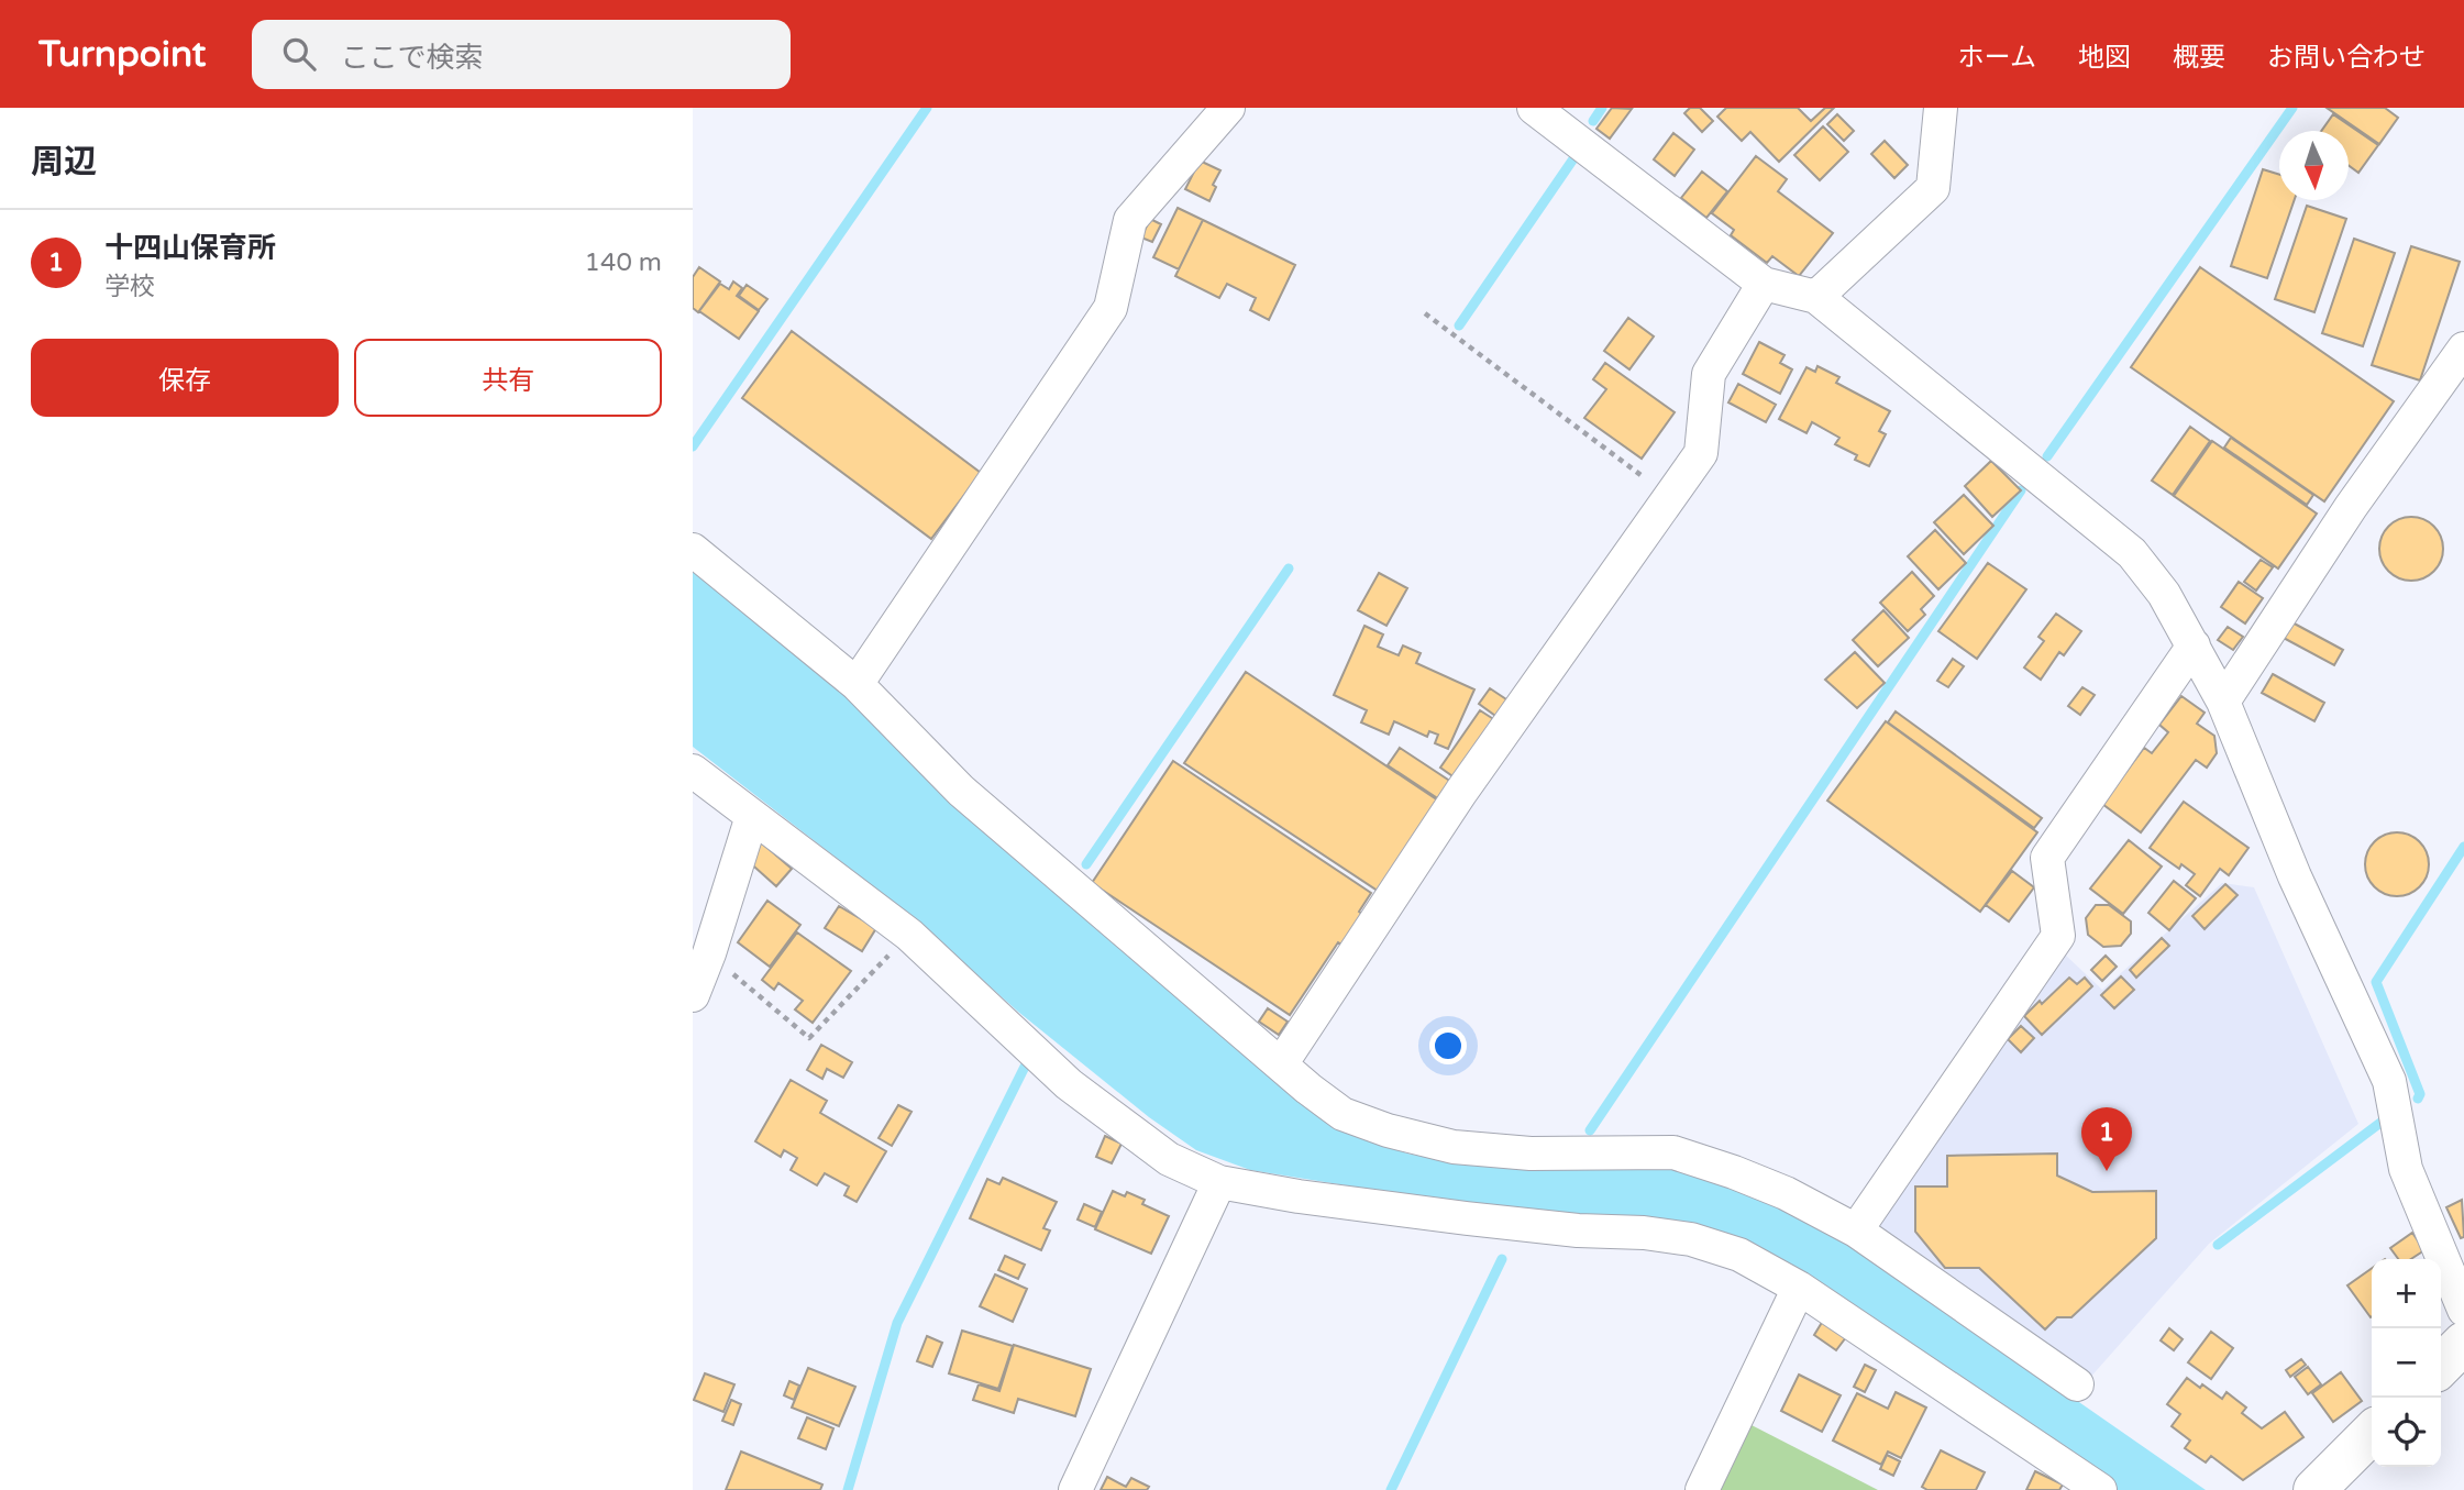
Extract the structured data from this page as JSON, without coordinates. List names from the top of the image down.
{
  "north": "bottom",
  "page": {
    "header": "Turnpoint",
    "search": "ここで検索",
    "nav": [
      "ホーム",
      "地図",
      "概要",
      "お問い合わせ"
    ],
    "heading": "周辺",
    "list": [
      {
        "mark": "1",
        "name": "十四山保育所",
        "note": "学校",
        "value": "140 m"
      }
    ],
    "buttons": ["保存", "共有"],
    "pins": "1",
    "map_buttons": ["+", "−"]
  }
}
